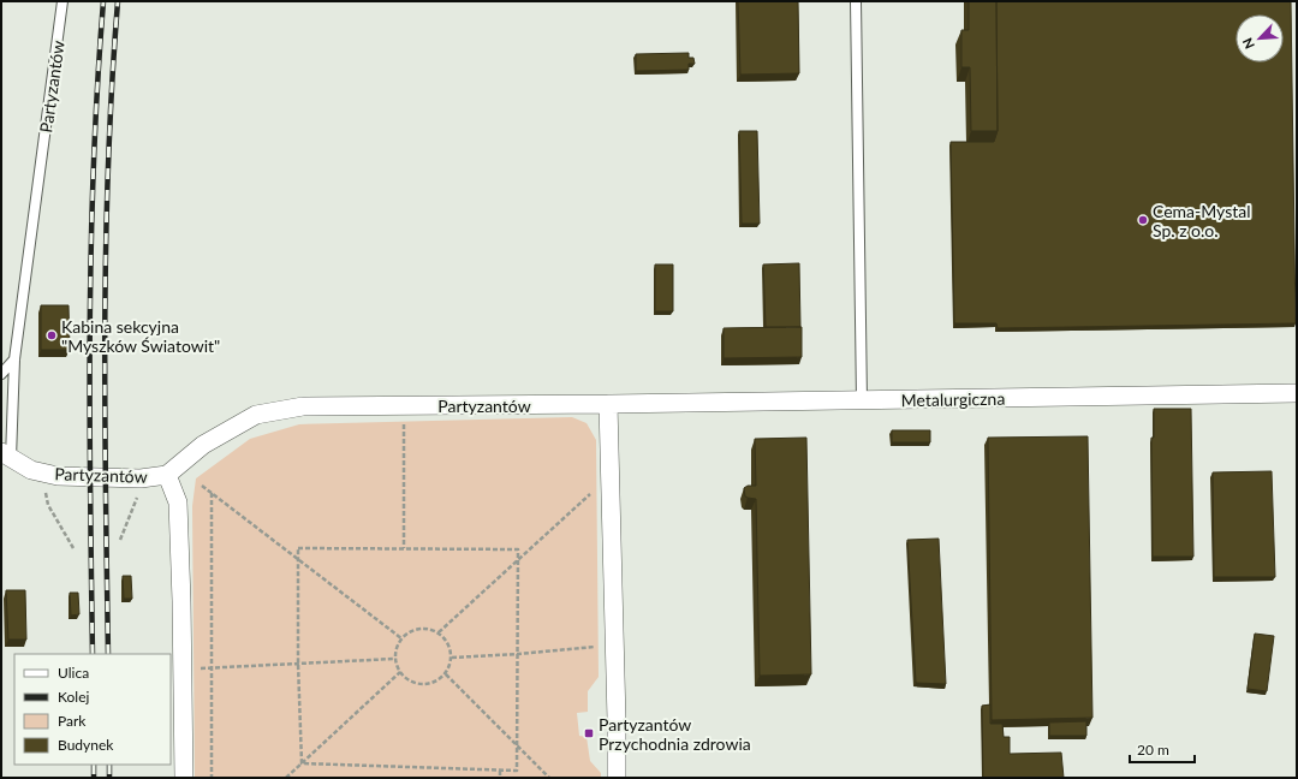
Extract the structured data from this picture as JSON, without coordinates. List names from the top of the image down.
{
  "streets": {
    "street": ["Partyzantów", "Metalurgiczna"]
  },
  "crossings": [
    ["Partyzantów", "Metalurgiczna"]
  ],
  "places": {
    "other": ["Cema-Mystal Sp. z o.o.", "Kabina sekcyjna \"Myszków Światowit\""],
    "transit": ["Partyzantów Przychodnia zdrowia"]
  },
  "legend": [
    "Ulica",
    "Kolej",
    "Park",
    "Budynek"
  ],
  "scale_bar": "20 m",
  "north": "bottom left"
}
